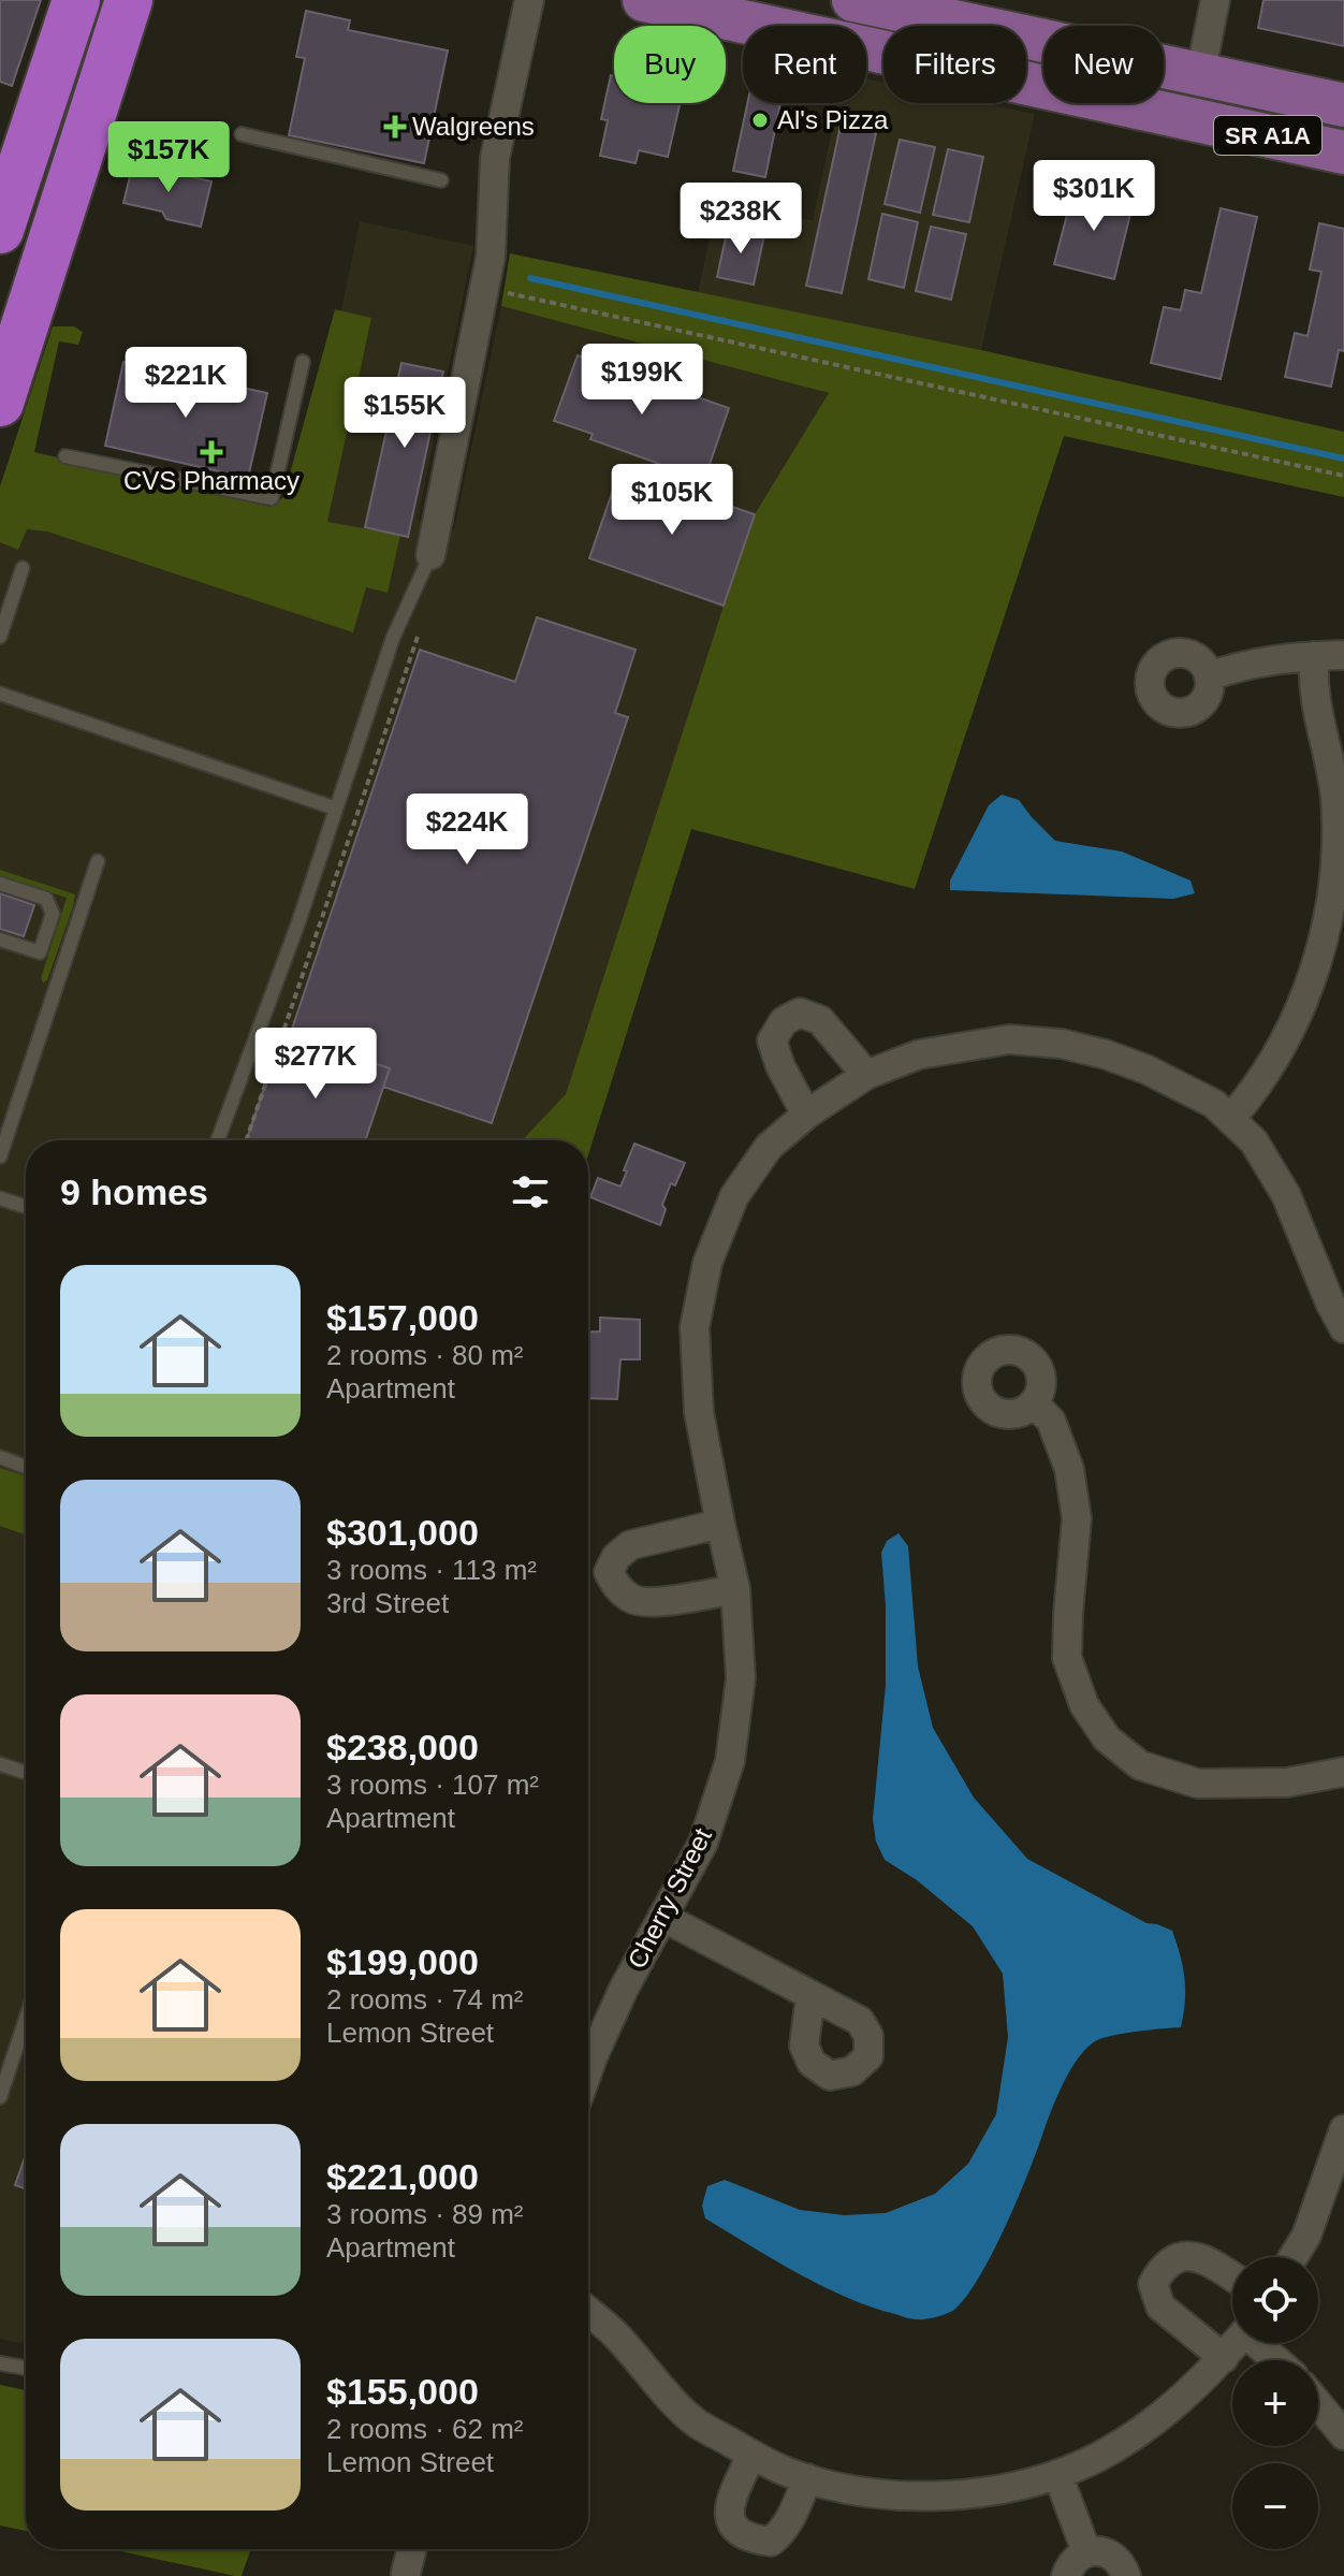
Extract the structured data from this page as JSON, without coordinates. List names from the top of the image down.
{
  "streets": {
    "main road": ["SR A1A"],
    "street": ["Cherry Street"]
  },
  "places": {
    "other": ["Al's Pizza"],
    "health": ["Walgreens", "CVS Pharmacy"]
  },
  "page": {
    "chip": [
      "Buy",
      "Rent",
      "Filters",
      "New"
    ],
    "price": [
      "$157K",
      "$301K",
      "$238K",
      "$199K",
      "$221K",
      "$155K",
      "$105K",
      "$224K",
      "$277K"
    ],
    "heading": "9 homes",
    "list": [
      {
        "name": "$157,000",
        "note": "2 rooms · 80 m² · Apartment"
      },
      {
        "name": "$301,000",
        "note": "3 rooms · 113 m² · 3rd Street"
      },
      {
        "name": "$238,000",
        "note": "3 rooms · 107 m² · Apartment"
      },
      {
        "name": "$199,000",
        "note": "2 rooms · 74 m² · Lemon Street"
      },
      {
        "name": "$221,000",
        "note": "3 rooms · 89 m² · Apartment"
      },
      {
        "name": "$155,000",
        "note": "2 rooms · 62 m² · Lemon Street"
      }
    ],
    "map_buttons": ["+", "−"]
  }
}
